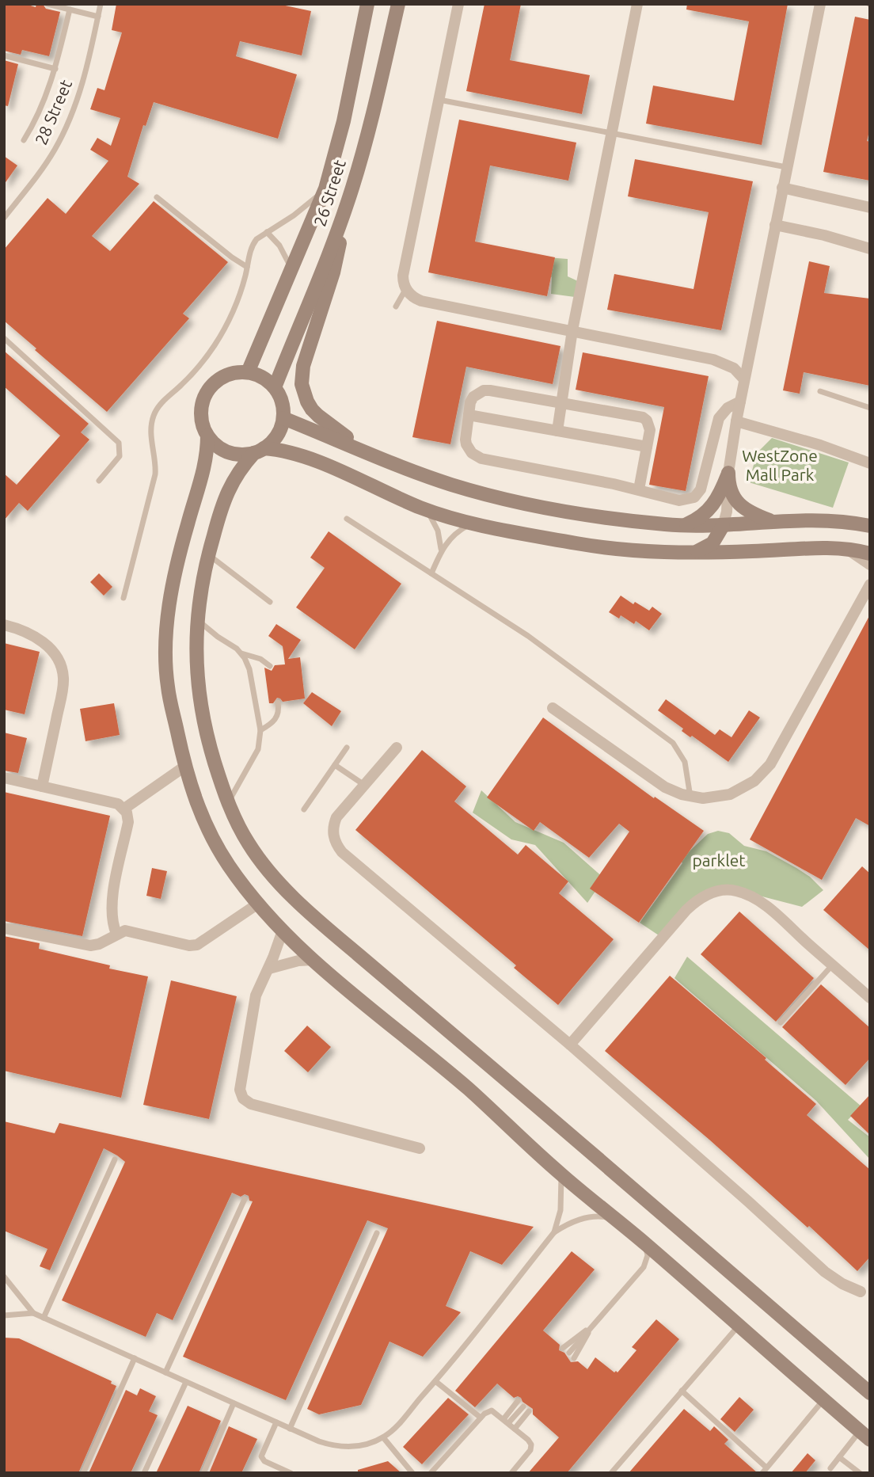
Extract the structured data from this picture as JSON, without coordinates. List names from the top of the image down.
{
  "streets": {
    "street": ["26 Street"],
    "lane": ["28 Street"]
  },
  "parks": ["WestZone Mall Park", "parklet"]
}
